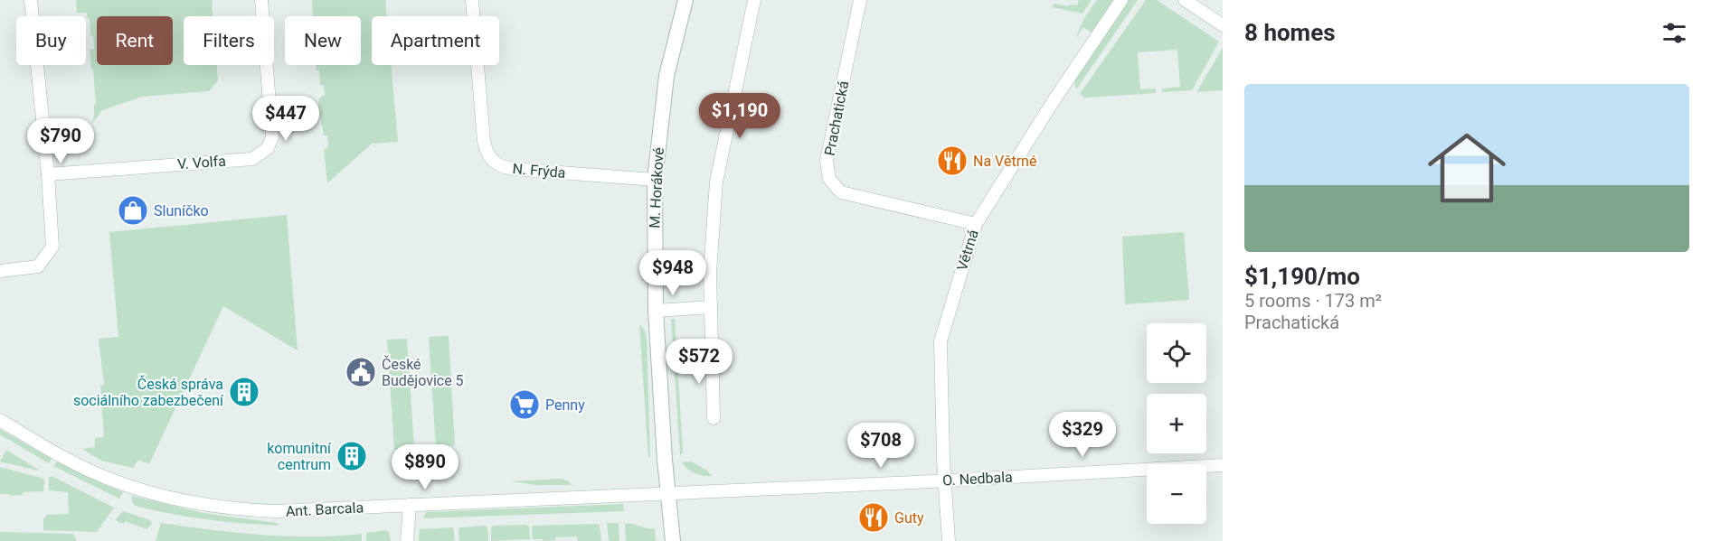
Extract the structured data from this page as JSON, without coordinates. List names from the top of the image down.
{
  "streets": {
    "street": [
      "Prachatická",
      "V. Volfa",
      "N. Frýda",
      "M. Horákové",
      "Větrná",
      "O. Nedbala",
      "Ant. Barcala"
    ]
  },
  "crossings": [
    ["Prachatická", "Větrná"],
    ["N. Frýda", "M. Horákové"],
    ["M. Horákové", "O. Nedbala"],
    ["M. Horákové", "Ant. Barcala"],
    ["Větrná", "O. Nedbala"],
    ["O. Nedbala", "Ant. Barcala"]
  ],
  "places": {
    "restaurant": ["Na Větrné", "Guty"],
    "shop": ["Sluníčko"],
    "public building": ["České Budějovice 5"],
    "building": ["Česká správa sociálního zabezbečení", "komunitní centrum"],
    "supermarket": ["Penny"]
  },
  "page": {
    "heading": "8 homes",
    "chip": [
      "Buy",
      "Rent",
      "Filters",
      "New",
      "Apartment"
    ],
    "list": [
      {
        "name": "$1,190/mo",
        "note": "5 rooms · 173 m² · Prachatická"
      }
    ],
    "price": [
      "$1,190",
      "$447",
      "$790",
      "$948",
      "$572",
      "$329",
      "$708",
      "$890"
    ],
    "map_buttons": ["+", "−"]
  }
}
